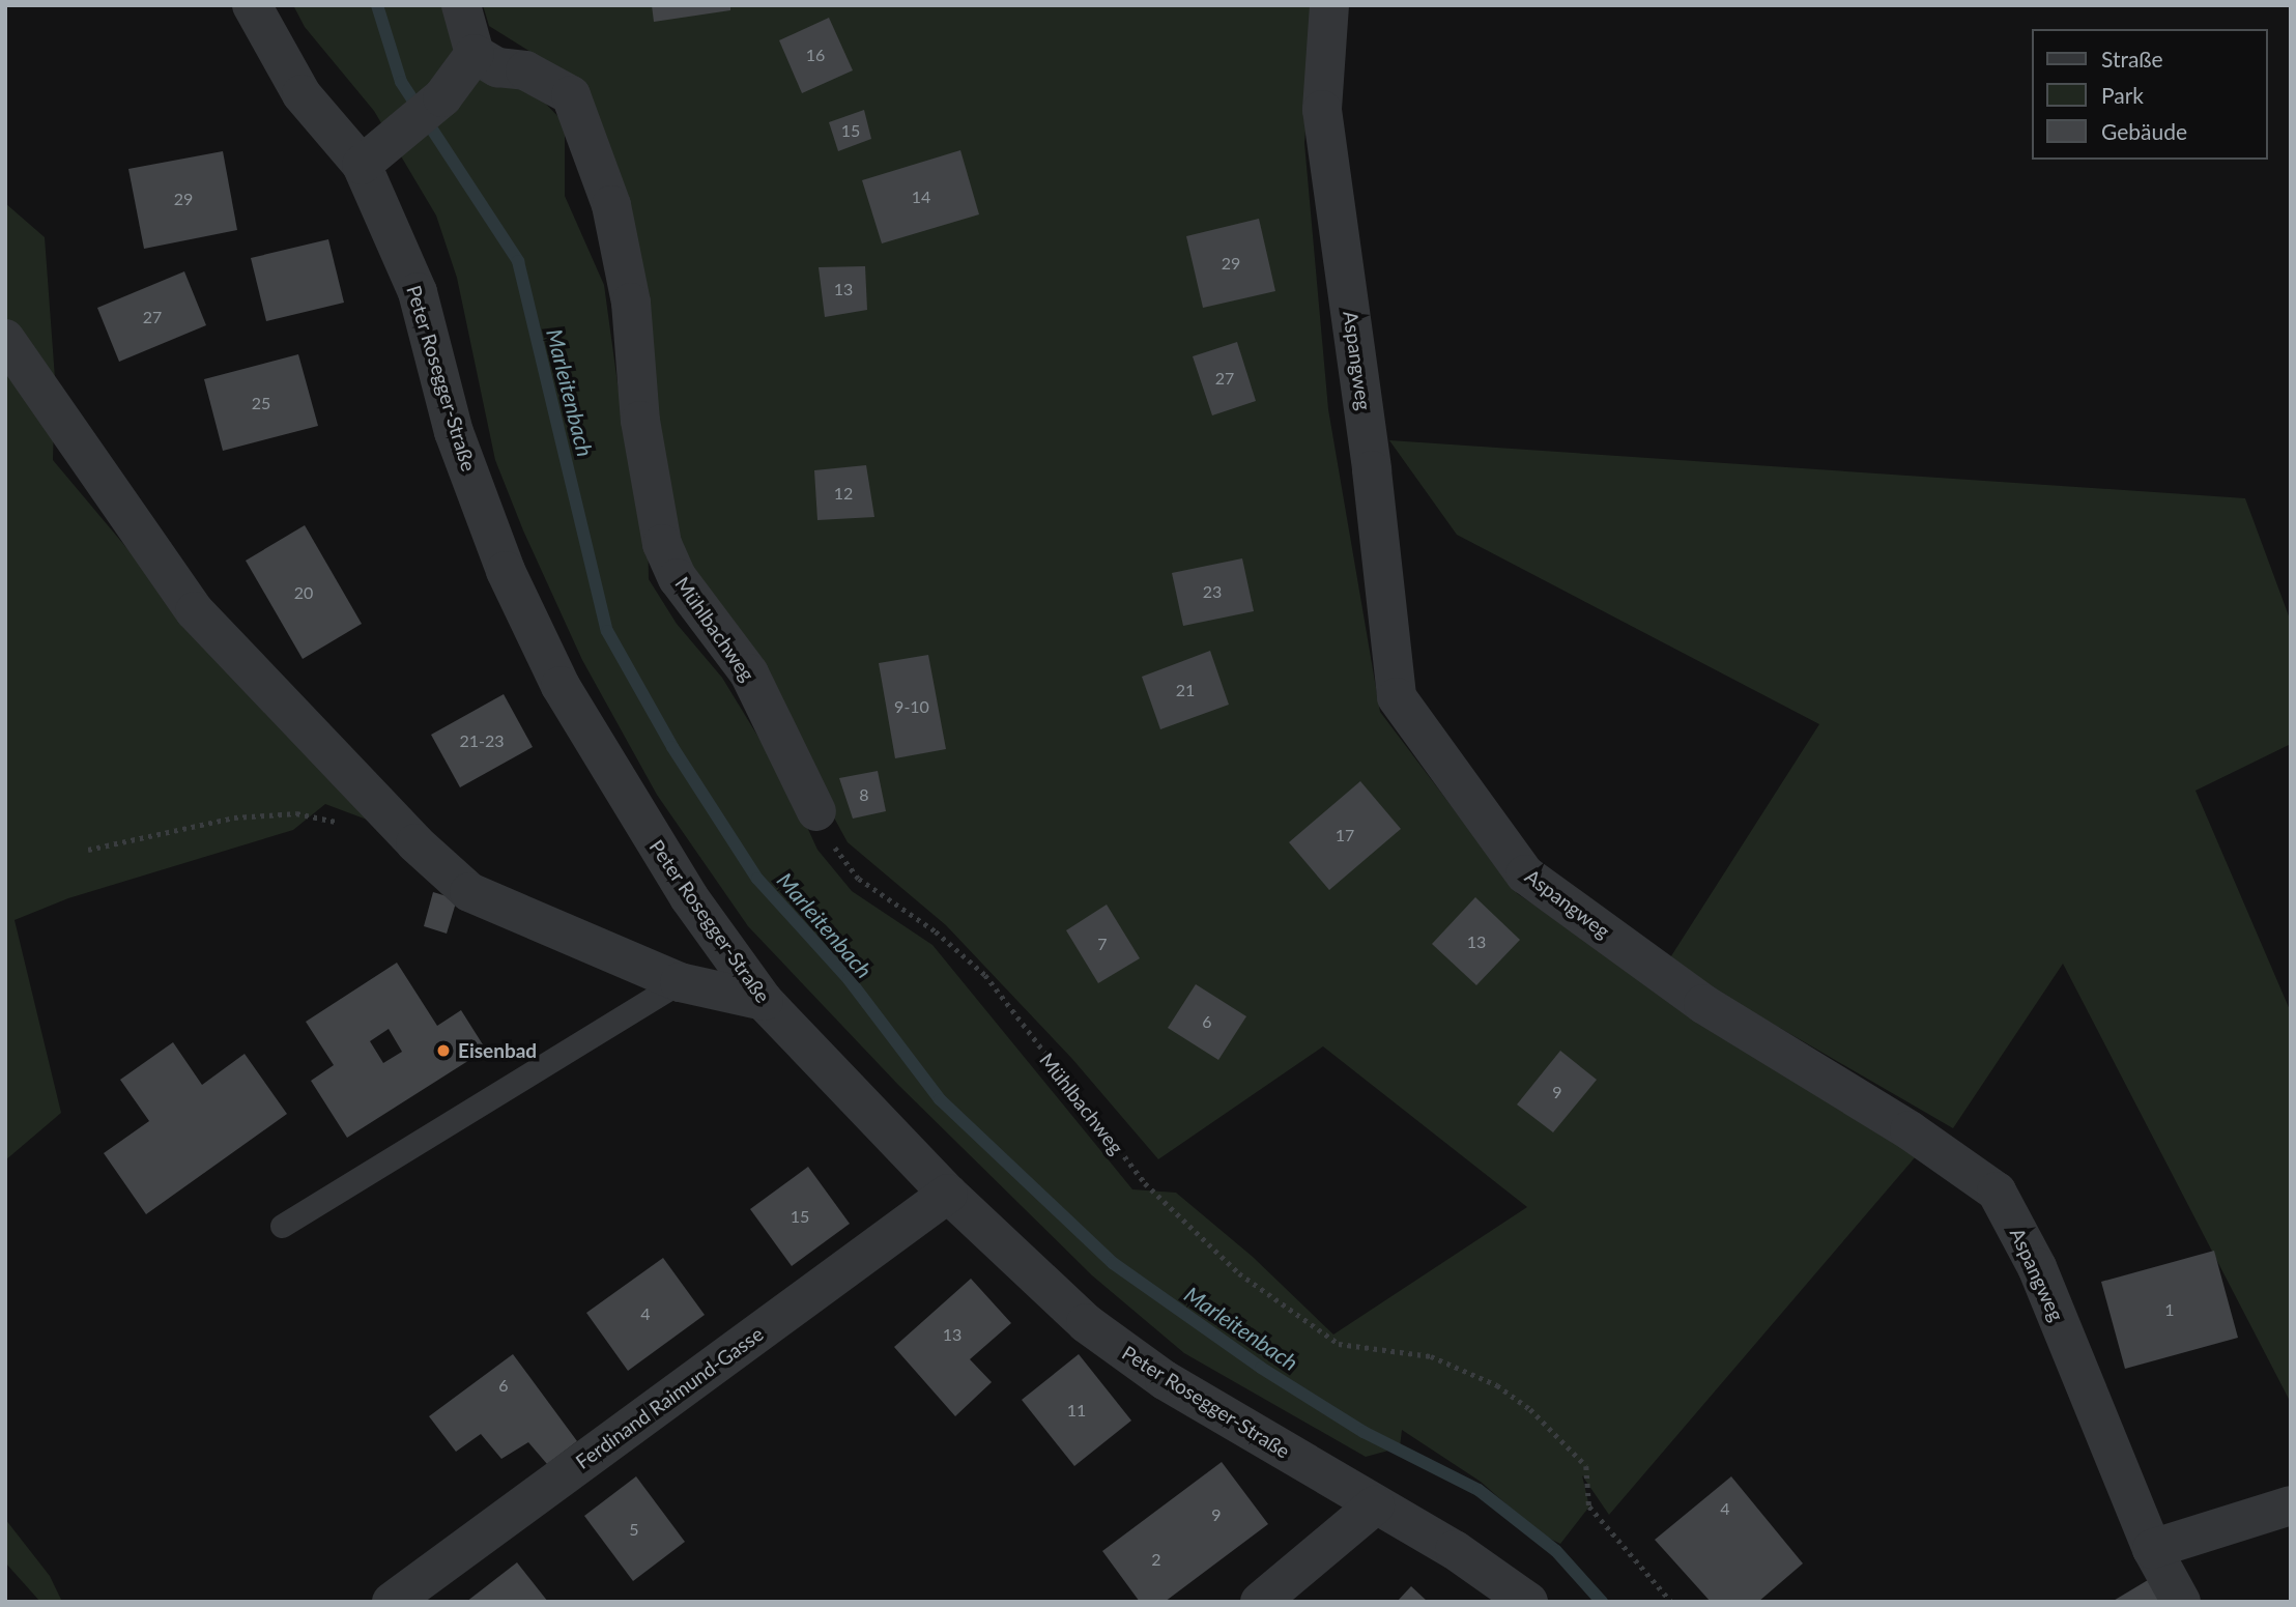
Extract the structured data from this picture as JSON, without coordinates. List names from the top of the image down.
{
  "streets": {
    "street": [
      "Aspangweg",
      "Peter Rosegger-Straße",
      "Mühlbachweg",
      "Ferdinand Raimund-Gasse"
    ]
  },
  "crossings": [
    ["Peter Rosegger-Straße", "Ferdinand Raimund-Gasse"]
  ],
  "water": ["Marleitenbach"],
  "places": ["Eisenbad"],
  "house_numbers": [
    "16",
    "15",
    "14",
    "29",
    "29",
    "13",
    "27",
    "27",
    "25",
    "12",
    "23",
    "20",
    "21",
    "9-10",
    "21-23",
    "8",
    "17",
    "13",
    "7",
    "6",
    "9",
    "15",
    "1",
    "4",
    "13",
    "6",
    "11",
    "4",
    "9",
    "5",
    "2"
  ],
  "legend": ["Straße", "Park", "Gebäude"]
}
